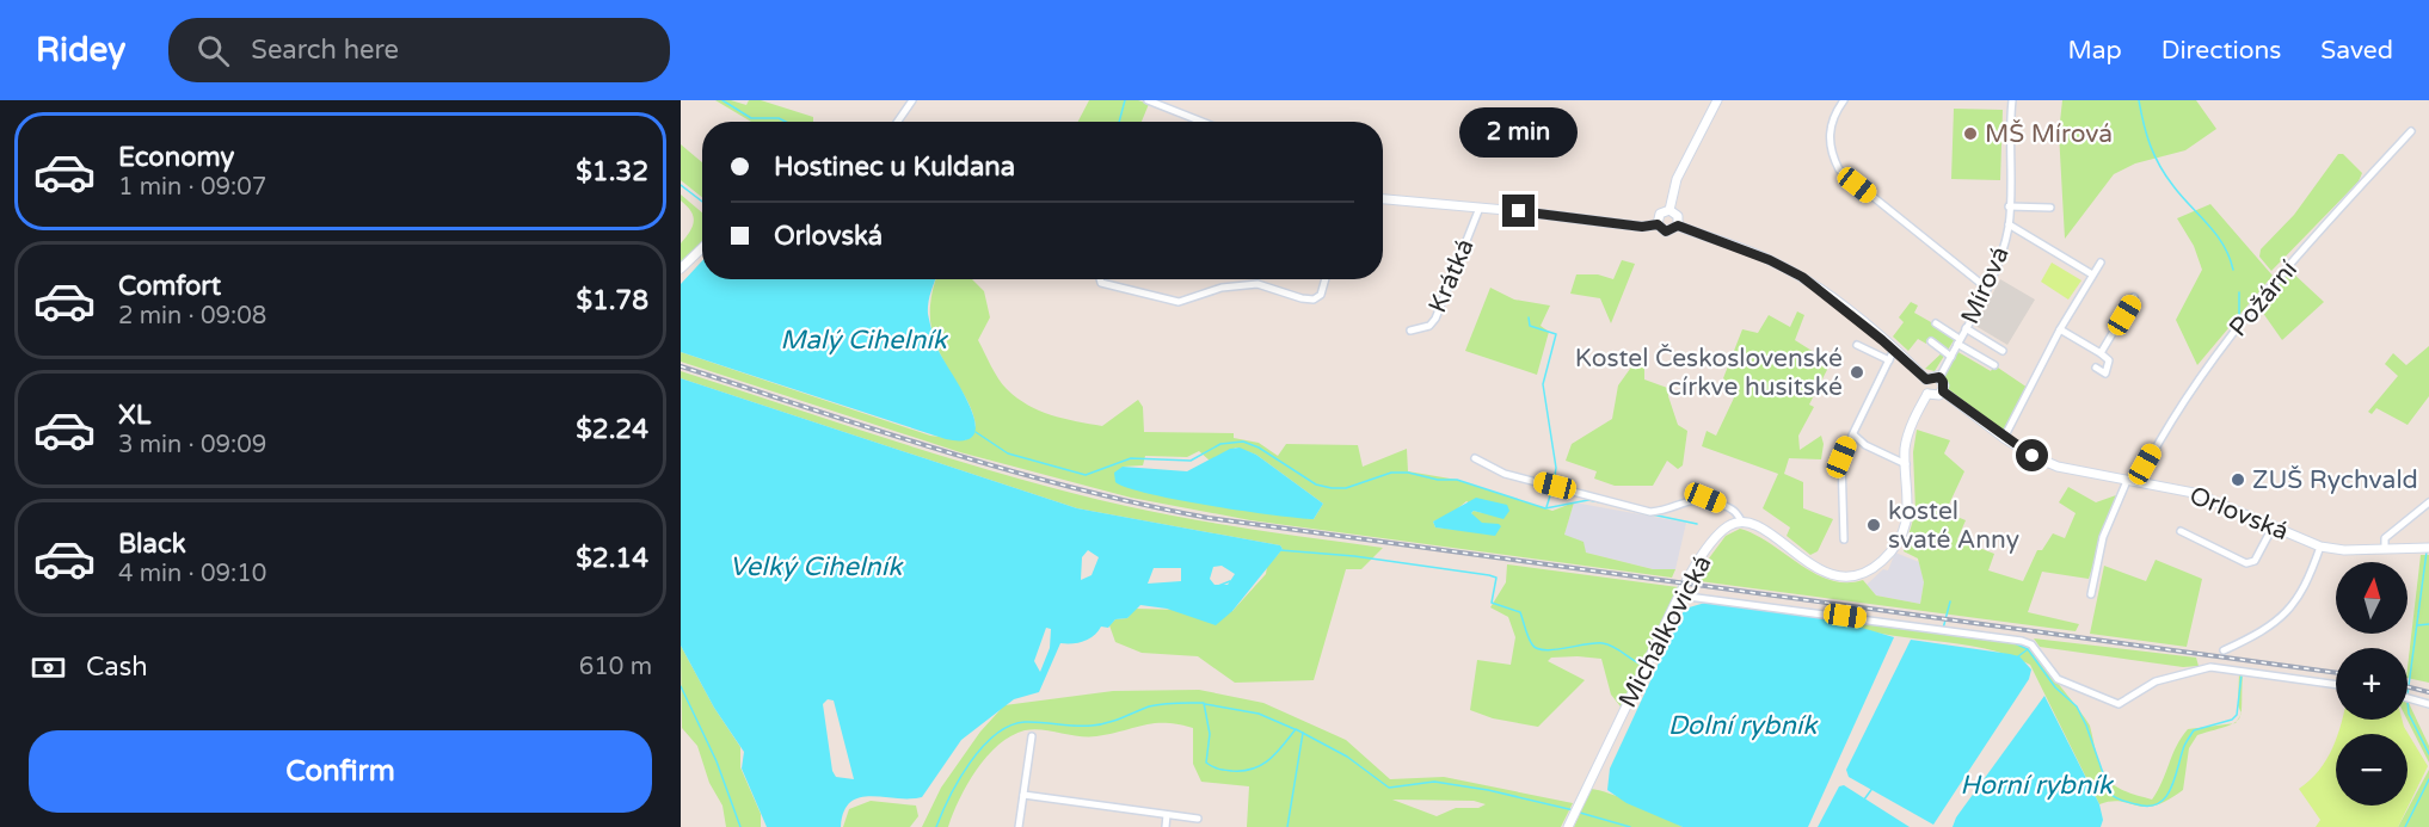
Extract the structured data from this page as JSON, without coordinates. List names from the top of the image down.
{
  "streets": {
    "main road": ["Orlovská", "Michálkovická"],
    "street": ["Krátká", "Mírová", "Požární"]
  },
  "crossings": [
    ["Mírová", "Orlovská"],
    ["Požární", "Orlovská"]
  ],
  "water": [
    "Malý Cihelník",
    "Velký Cihelník",
    "Dolní rybník",
    "Horní rybník"
  ],
  "places": [
    "MŠ Mírová",
    "Kostel Československé církve husitské",
    "ZUŠ Rychvald",
    "kostel svaté Anny"
  ],
  "north": "top",
  "page": {
    "header": "Ridey",
    "search": "Search here",
    "nav": ["Map", "Directions", "Saved"],
    "bubble": "2 min",
    "list": [
      {
        "name": "Economy",
        "note": "1 min · 09:07",
        "value": "$1.32"
      },
      {
        "name": "Comfort",
        "note": "2 min · 09:08",
        "value": "$1.78"
      },
      {
        "name": "XL",
        "note": "3 min · 09:09",
        "value": "$2.24"
      },
      {
        "name": "Black",
        "note": "4 min · 09:10",
        "value": "$2.14"
      }
    ],
    "banner": ["Hostinec u Kuldana", "Orlovská"],
    "map_buttons": ["+", "−"],
    "pay": ["Cash", "610 m"],
    "buttons": "Confirm"
  }
}
